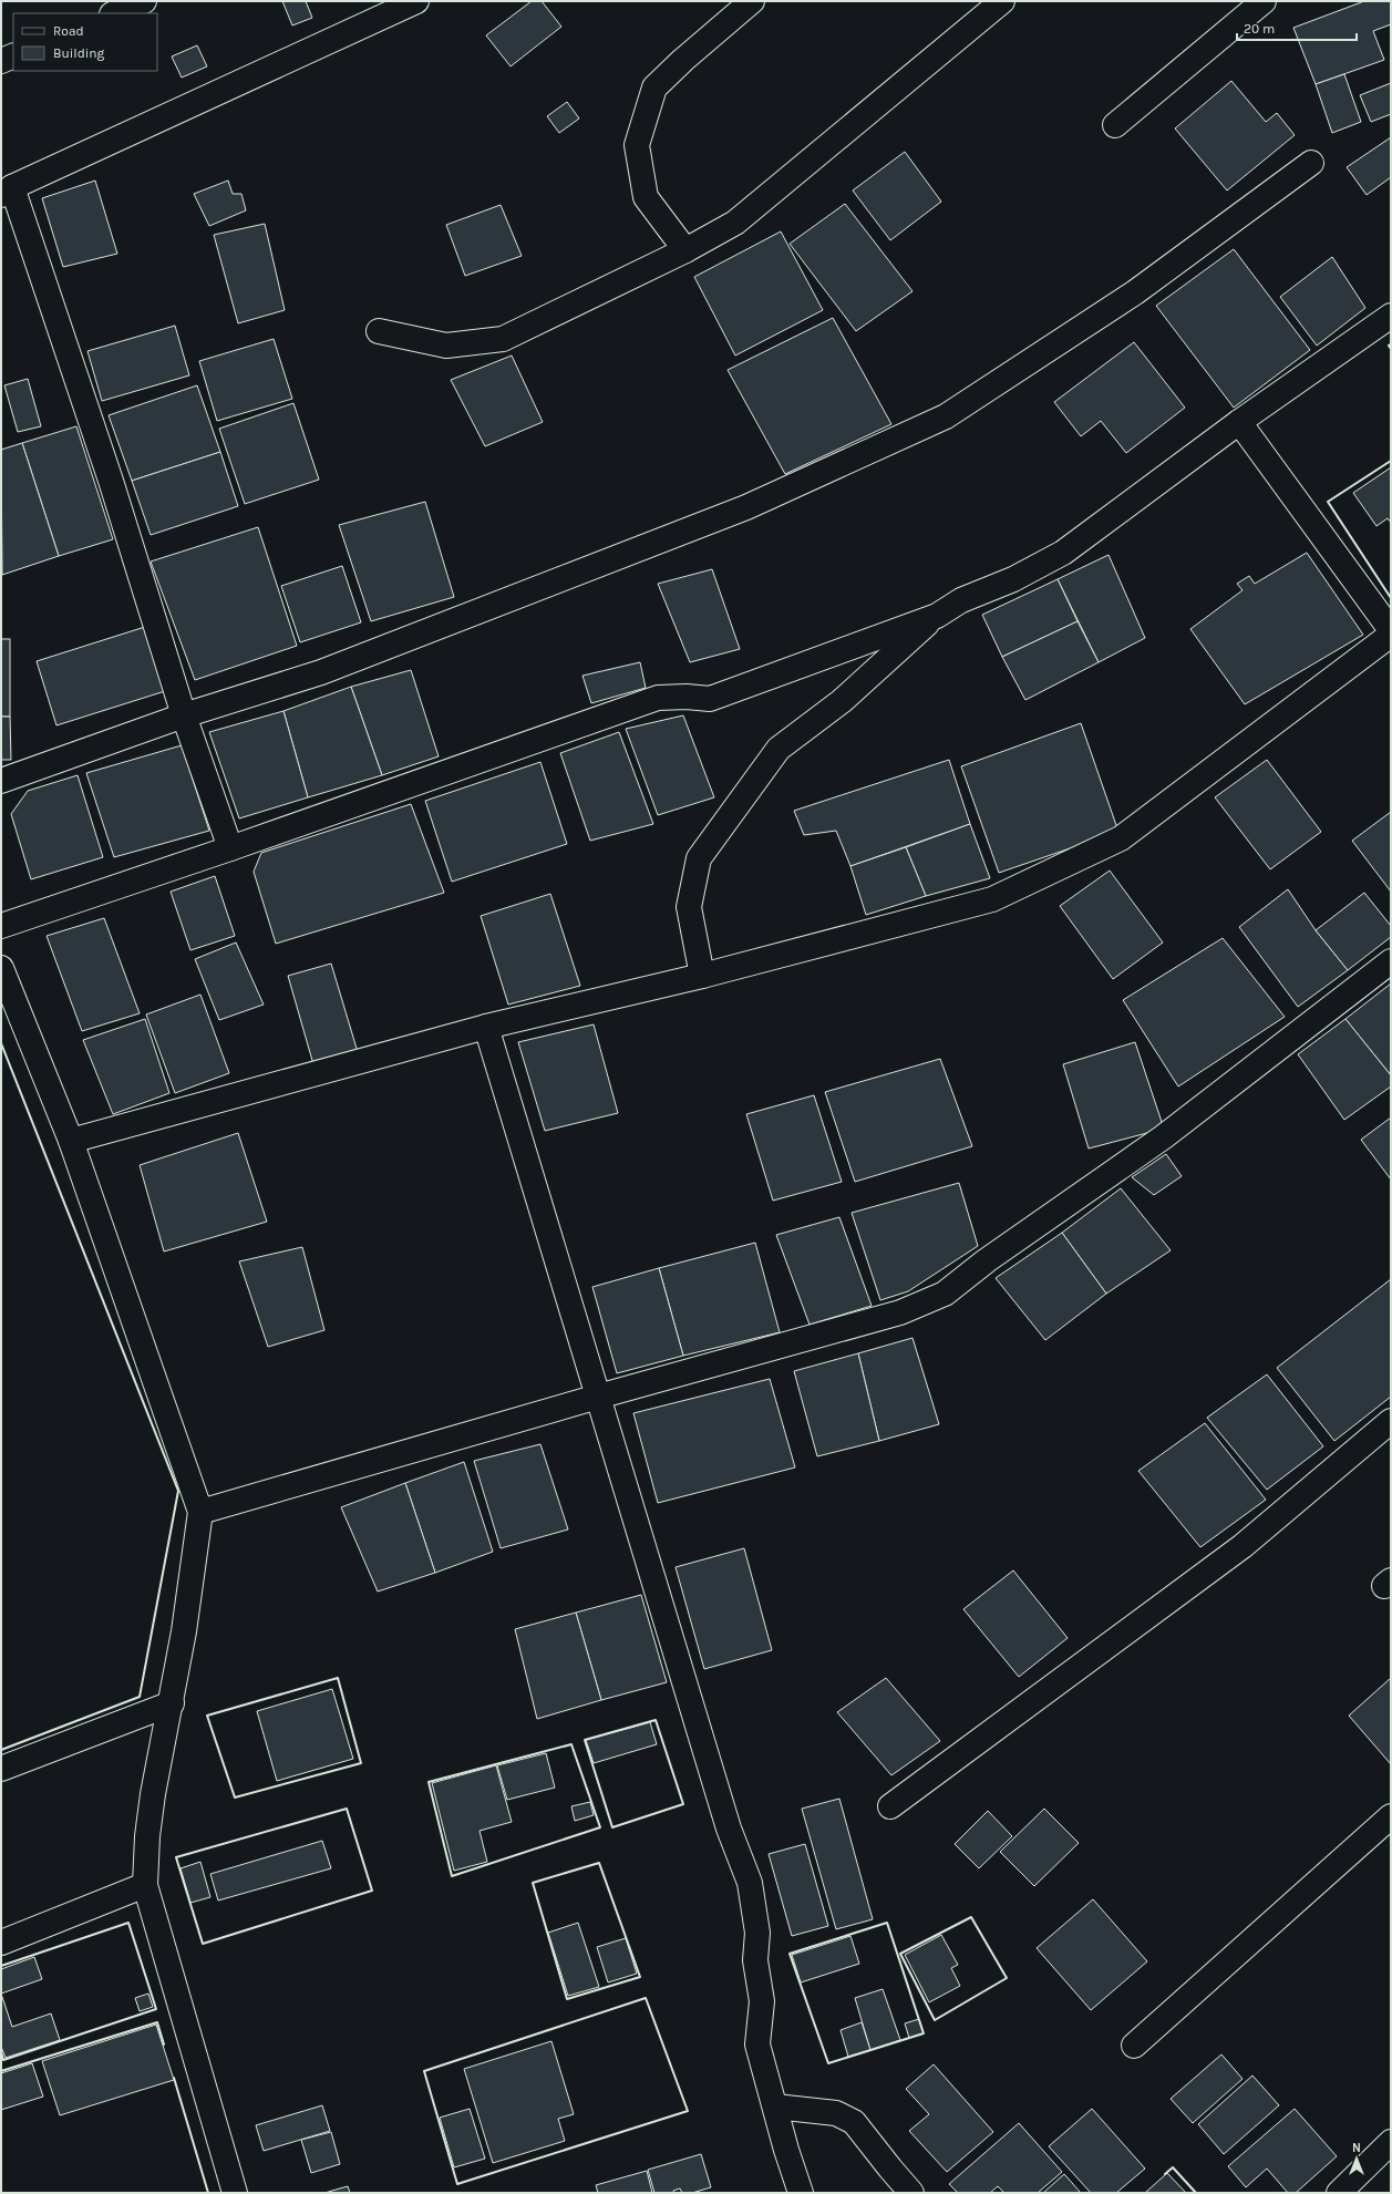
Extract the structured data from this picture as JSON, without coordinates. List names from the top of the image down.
{
  "legend": ["Road", "Building"],
  "scale_bar": "20 m",
  "north": "top"
}
